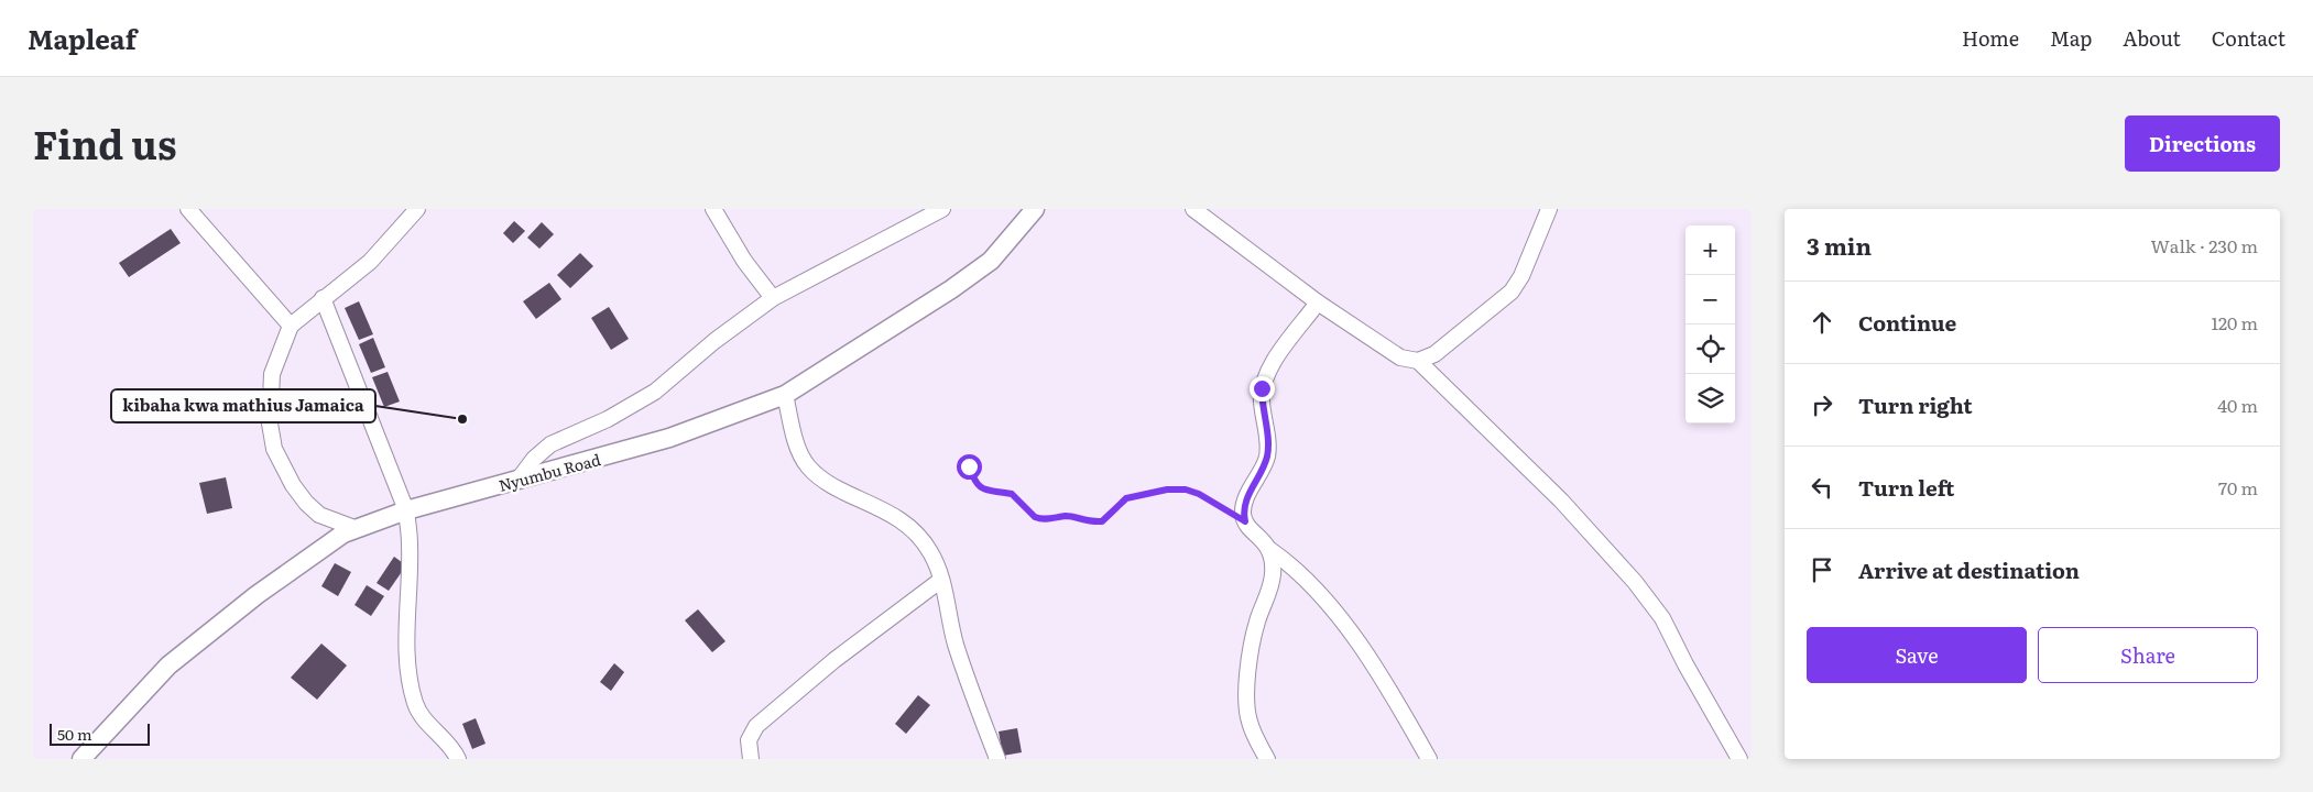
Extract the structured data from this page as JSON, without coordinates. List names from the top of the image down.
{
  "streets": {
    "street": ["Nyumbu Road"]
  },
  "places": ["kibaha kwa mathius Jamaica"],
  "scale_bar": "50 m",
  "page": {
    "header": "Mapleaf",
    "nav": [
      "Home",
      "Map",
      "About",
      "Contact"
    ],
    "title": "Find us",
    "buttons": [
      "Directions",
      ["Save", "Share"]
    ],
    "heading": ["3 min", "Walk · 230 m"],
    "map_buttons": ["+", "−"],
    "list": [
      ["Continue", "120 m"],
      ["Turn right", "40 m"],
      ["Turn left", "70 m"],
      "Arrive at destination"
    ],
    "scale": "50 m"
  }
}
